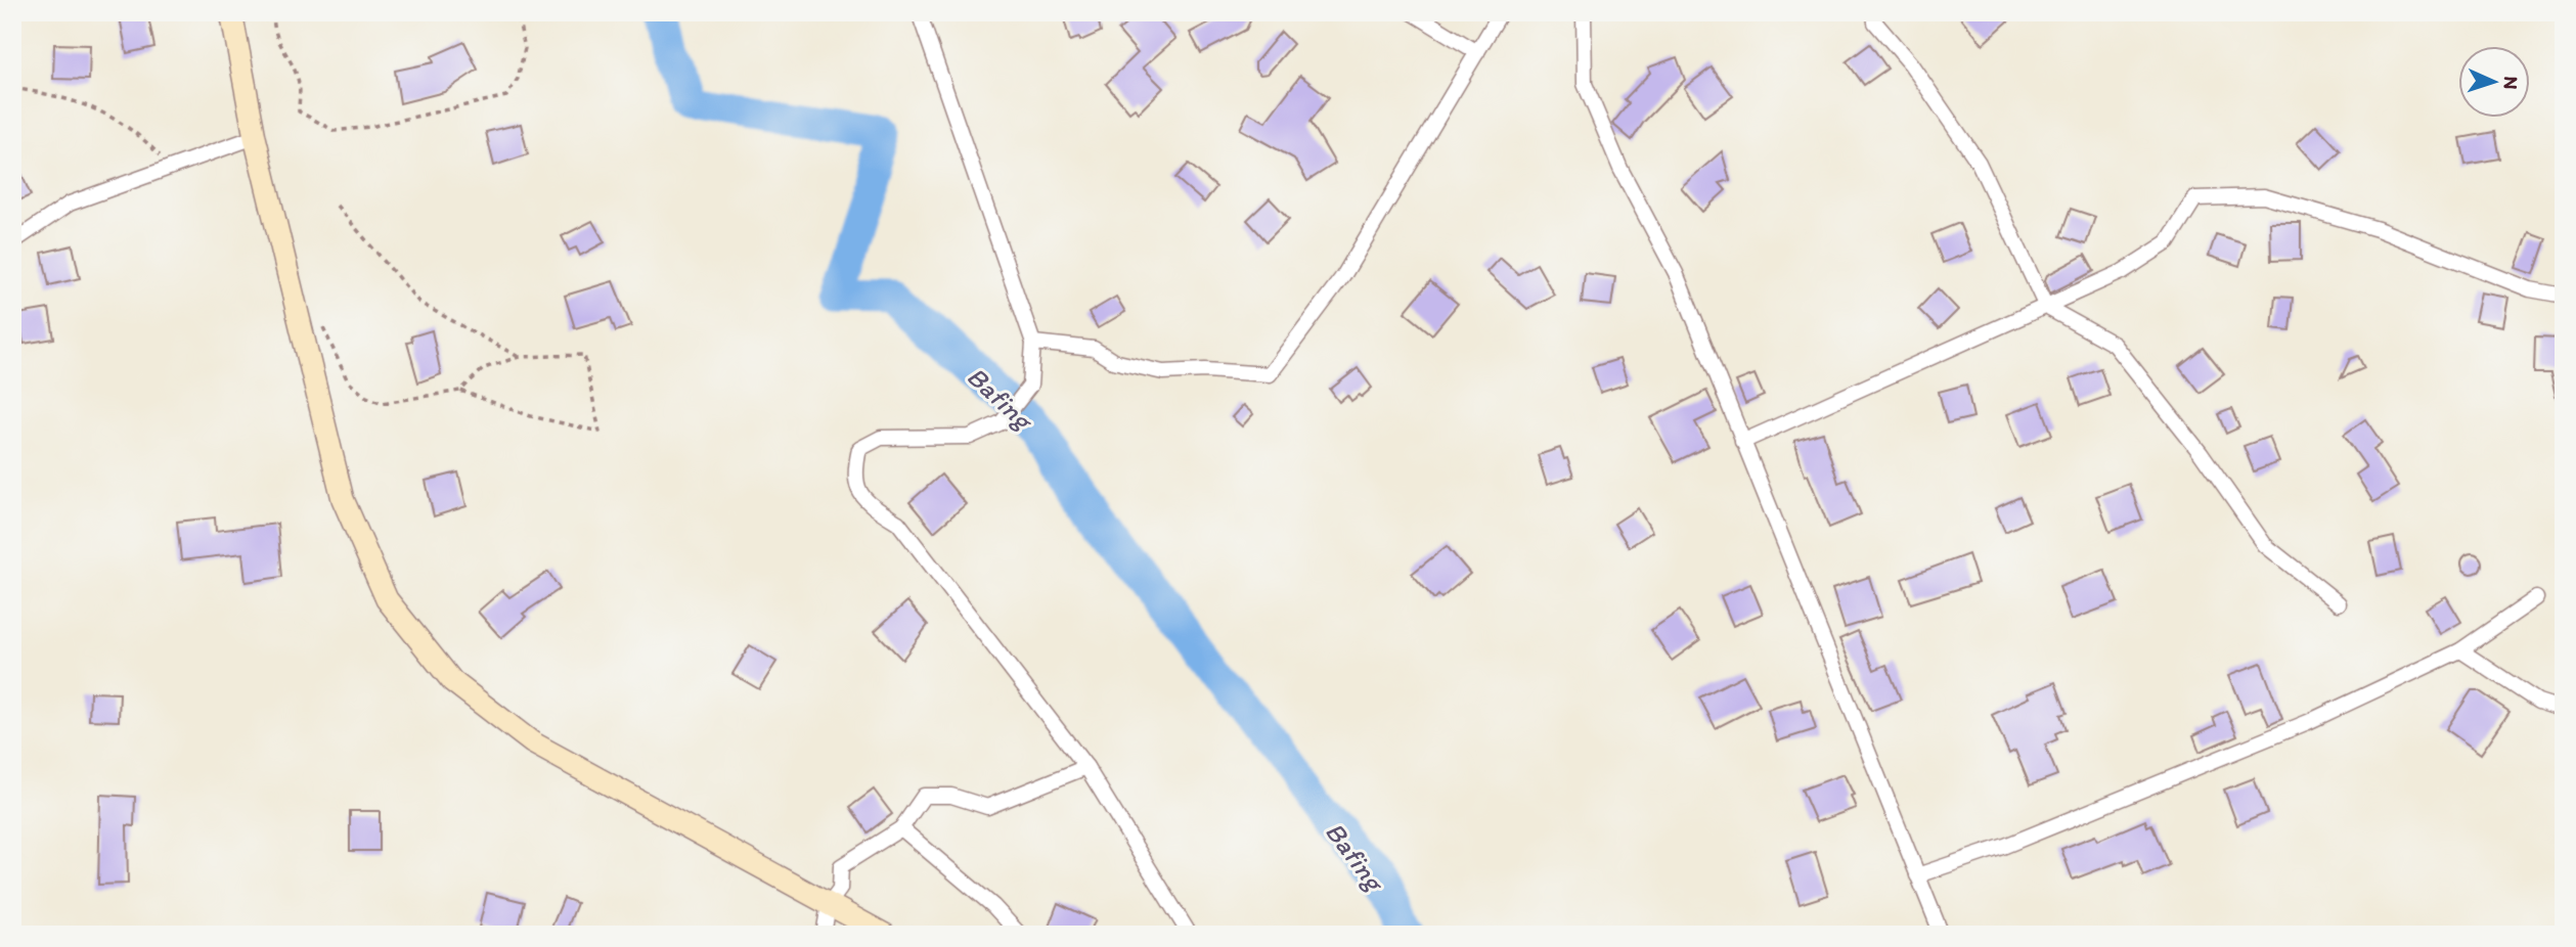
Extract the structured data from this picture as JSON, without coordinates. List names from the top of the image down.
{
  "water": ["Bafing"],
  "north": "right"
}
